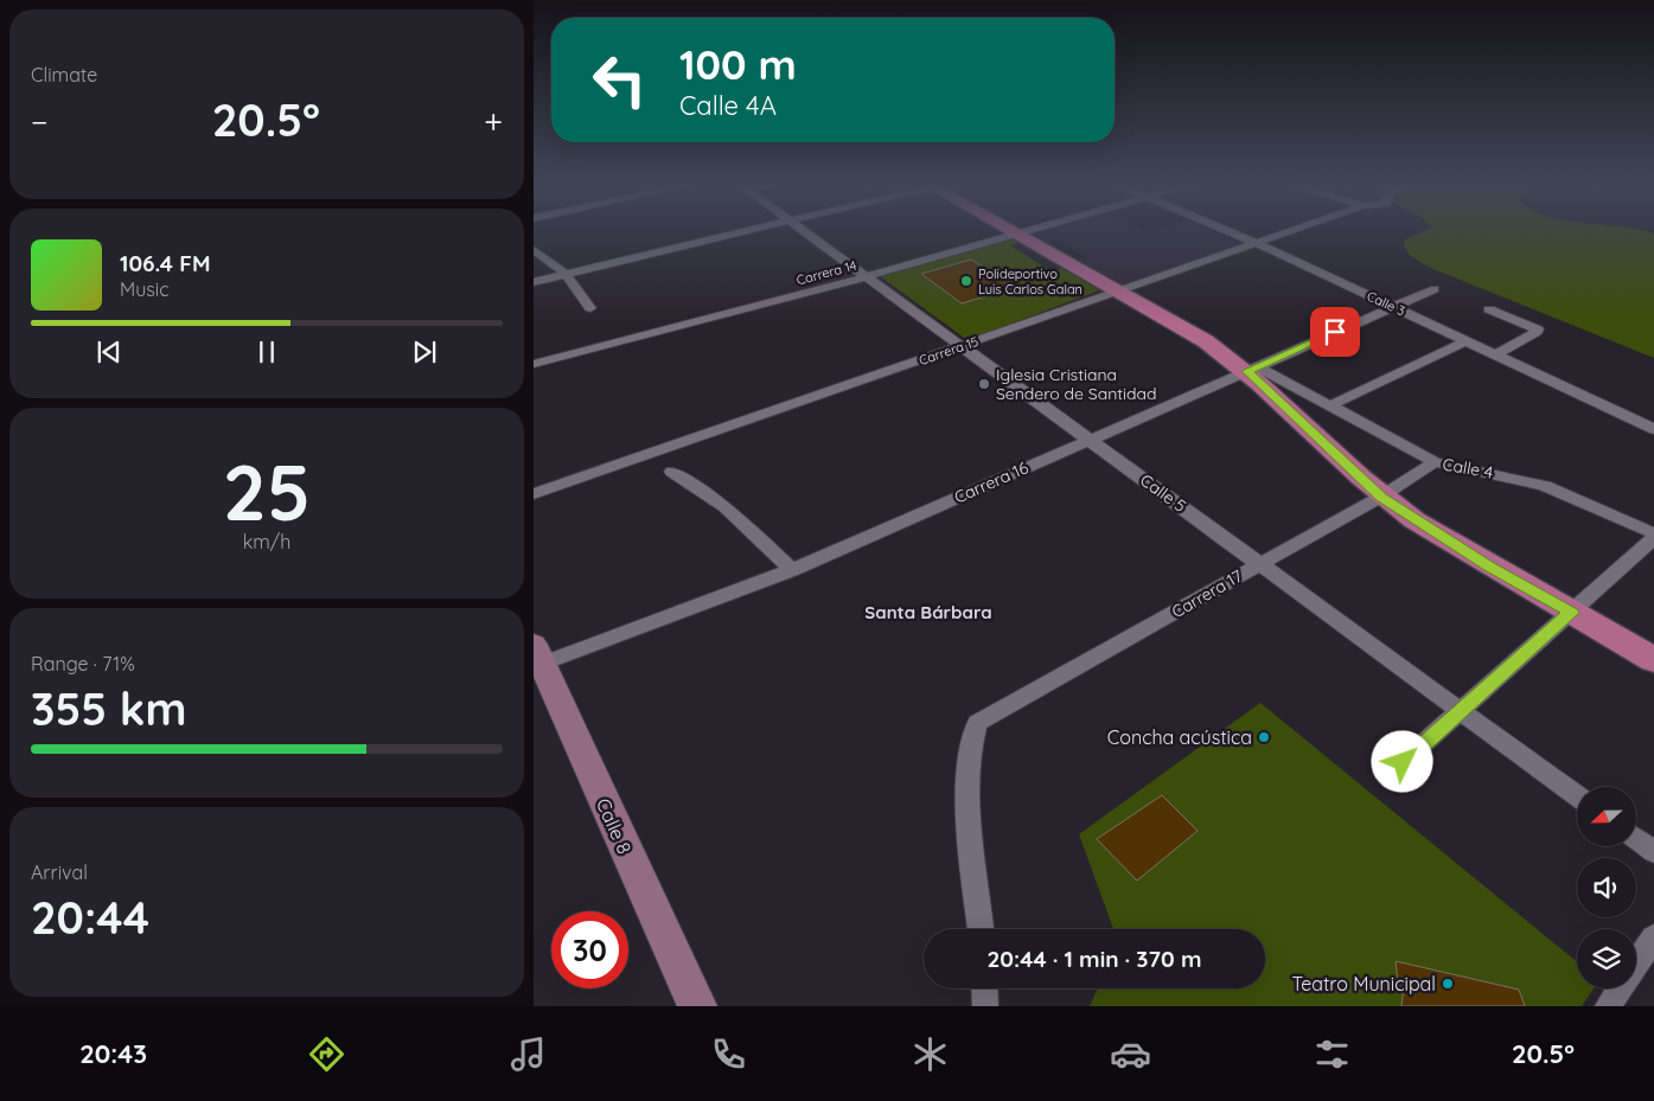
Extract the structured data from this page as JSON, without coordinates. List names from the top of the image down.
{
  "streets": {
    "main road": ["Calle 4", "Calle 8"],
    "street": [
      "Carrera 14",
      "Calle 3",
      "Carrera 15",
      "Carrera 16",
      "Calle 5",
      "Carrera 17"
    ]
  },
  "crossings": [
    ["Carrera 14", "Calle 4"],
    ["Carrera 14", "Calle 5"],
    ["Calle 3", "Carrera 15"],
    ["Calle 3", "Carrera 16"],
    ["Carrera 15", "Calle 4"],
    ["Carrera 15", "Calle 5"],
    ["Calle 4", "Carrera 16"],
    ["Calle 4", "Carrera 17"],
    ["Carrera 16", "Calle 5"],
    ["Carrera 16", "Calle 8"],
    ["Calle 5", "Carrera 17"]
  ],
  "districts": ["Santa Bárbara"],
  "places": [
    "Polideportivo Luis Carlos Galan",
    "Iglesia Cristiana Sendero de Santidad",
    "Concha acústica",
    "Teatro Municipal"
  ],
  "north": "left",
  "page": {
    "tile": [
      "Climate",
      ["25", "km/h"],
      ["Range · 71%", "355 km"],
      ["Arrival", "20:44"]
    ],
    "turn": ["100 m", "Calle 4A"],
    "heat": ["−", "20.5°", "+"],
    "song": ["106.4 FM", "Music"],
    "limit": "30",
    "trip": "20:44 · 1 min · 370 m",
    "tabs": ["20:43", "20.5°"]
  }
}
